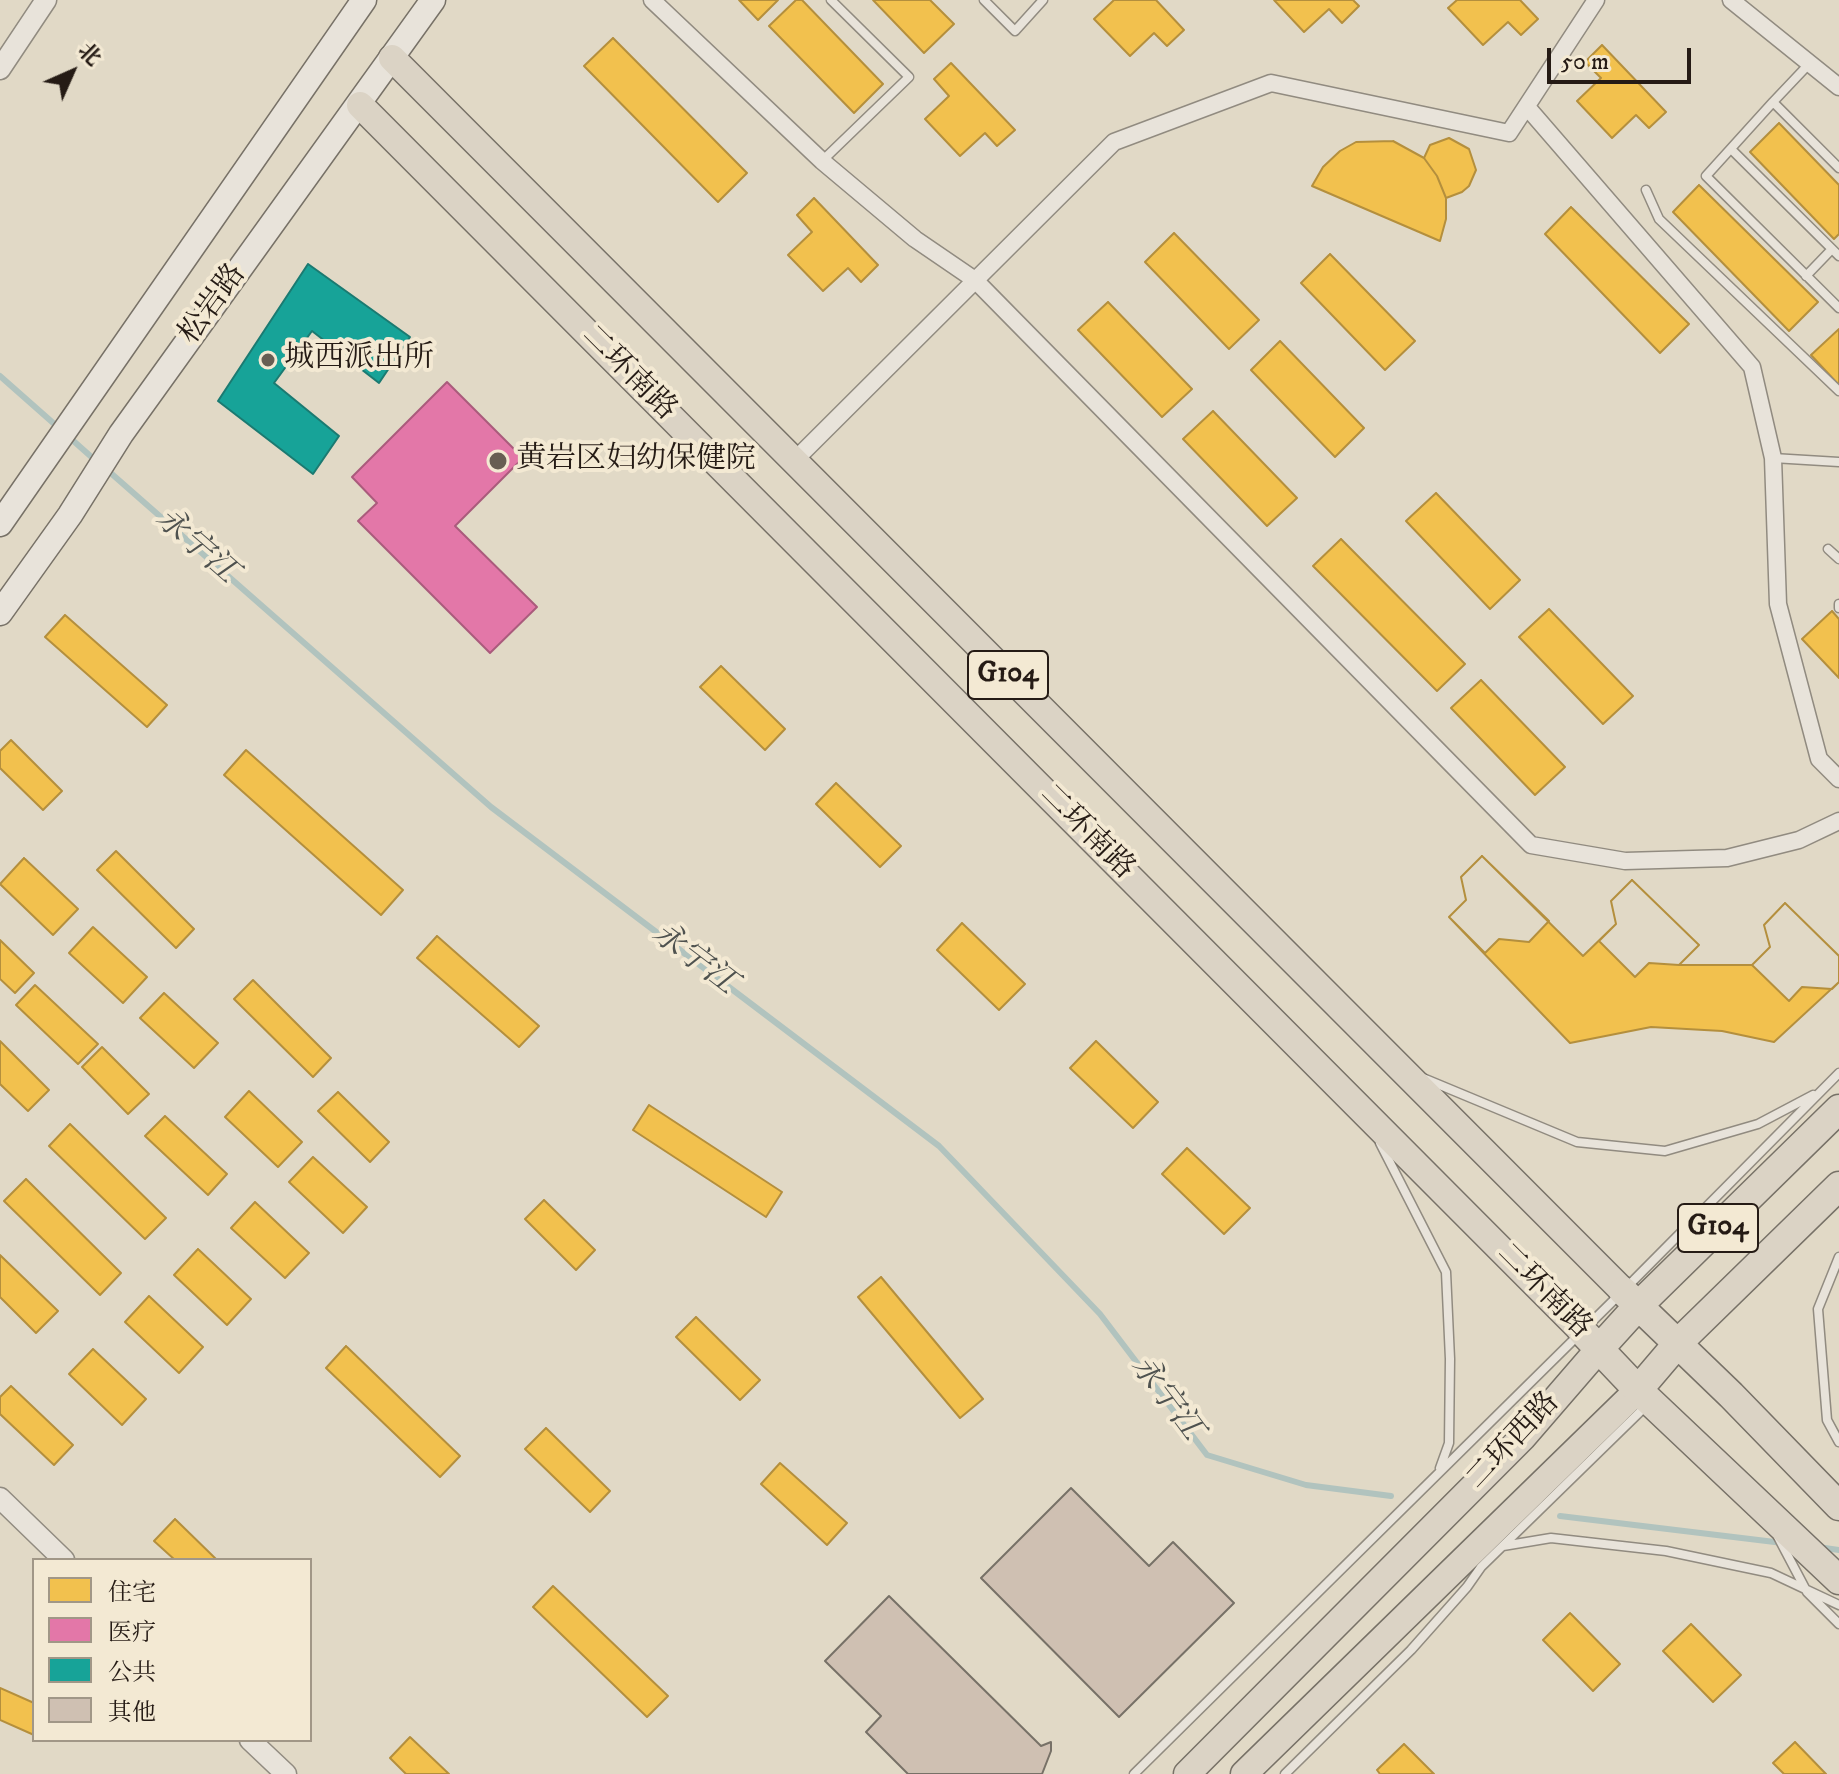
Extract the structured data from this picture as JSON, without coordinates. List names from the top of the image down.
{
  "streets": {
    "highway": ["二环南路", "G104", "二环西路"],
    "main road": ["松岩路"]
  },
  "crossings": [
    ["松岩路", "二环南路"],
    ["二环南路", "二环西路"]
  ],
  "water": ["永宁江"],
  "places": ["城西派出所", "黄岩区妇幼保健院"],
  "legend": [
    "住宅",
    "医疗",
    "公共",
    "其他"
  ],
  "scale_bar": "50 m",
  "north": "top right"
}
